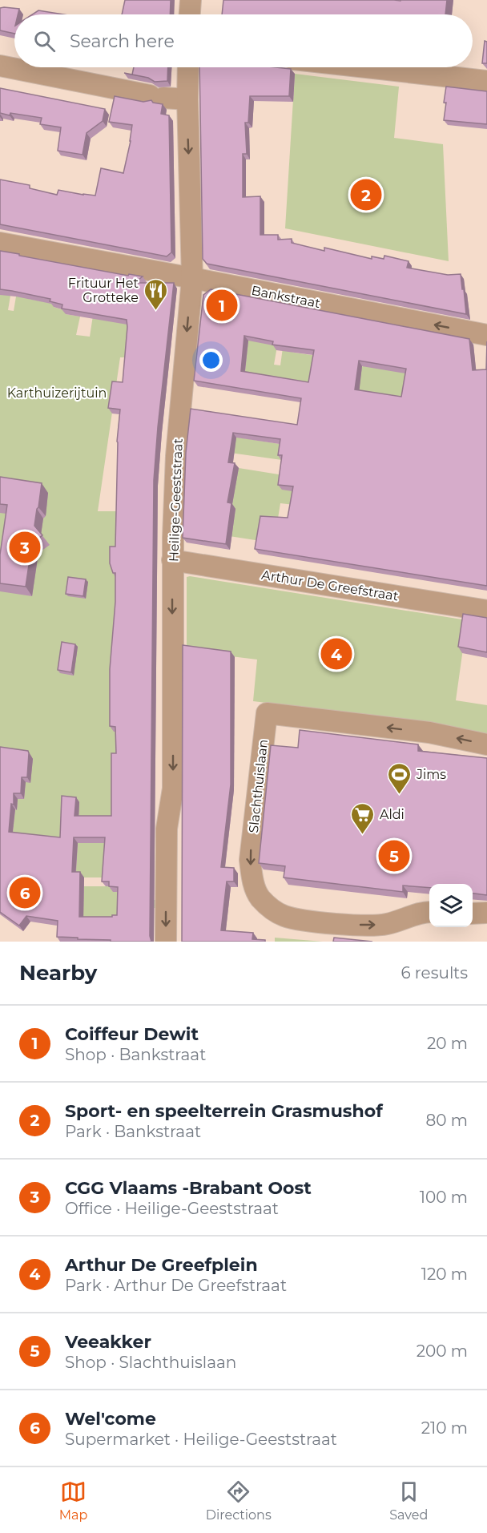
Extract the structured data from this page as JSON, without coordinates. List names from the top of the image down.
{
  "streets": {
    "street": [
      "Bankstraat",
      "Heilige-Geeststraat",
      "Arthur De Greefstraat",
      "Slachthuislaan"
    ]
  },
  "crossings": [
    ["Bankstraat", "Heilige-Geeststraat"],
    ["Heilige-Geeststraat", "Arthur De Greefstraat"]
  ],
  "one_way": ["Bankstraat", "Heilige-Geeststraat"],
  "parks": ["Karthuizerijtuin"],
  "places": {
    "restaurant": ["Frituur Het Grotteke"],
    "sports": ["Jims"],
    "supermarket": ["Aldi"]
  },
  "page": {
    "search": "Search here",
    "pins": [
      "2",
      "1",
      "3",
      "4",
      "5",
      "6"
    ],
    "heading": ["Nearby", "6 results"],
    "list": [
      {
        "mark": "1",
        "name": "Coiffeur Dewit",
        "note": "Shop · Bankstraat",
        "value": "20 m"
      },
      {
        "mark": "2",
        "name": "Sport- en speelterrein Grasmushof",
        "note": "Park · Bankstraat",
        "value": "80 m"
      },
      {
        "mark": "3",
        "name": "CGG Vlaams -Brabant Oost",
        "note": "Office · Heilige-Geeststraat",
        "value": "100 m"
      },
      {
        "mark": "4",
        "name": "Arthur De Greefplein",
        "note": "Park · Arthur De Greefstraat",
        "value": "120 m"
      },
      {
        "mark": "5",
        "name": "Veeakker",
        "note": "Shop · Slachthuislaan",
        "value": "200 m"
      },
      {
        "mark": "6",
        "name": "Wel'come",
        "note": "Supermarket · Heilige-Geeststraat",
        "value": "210 m"
      }
    ],
    "nav": ["Map", "Directions", "Saved"]
  }
}
